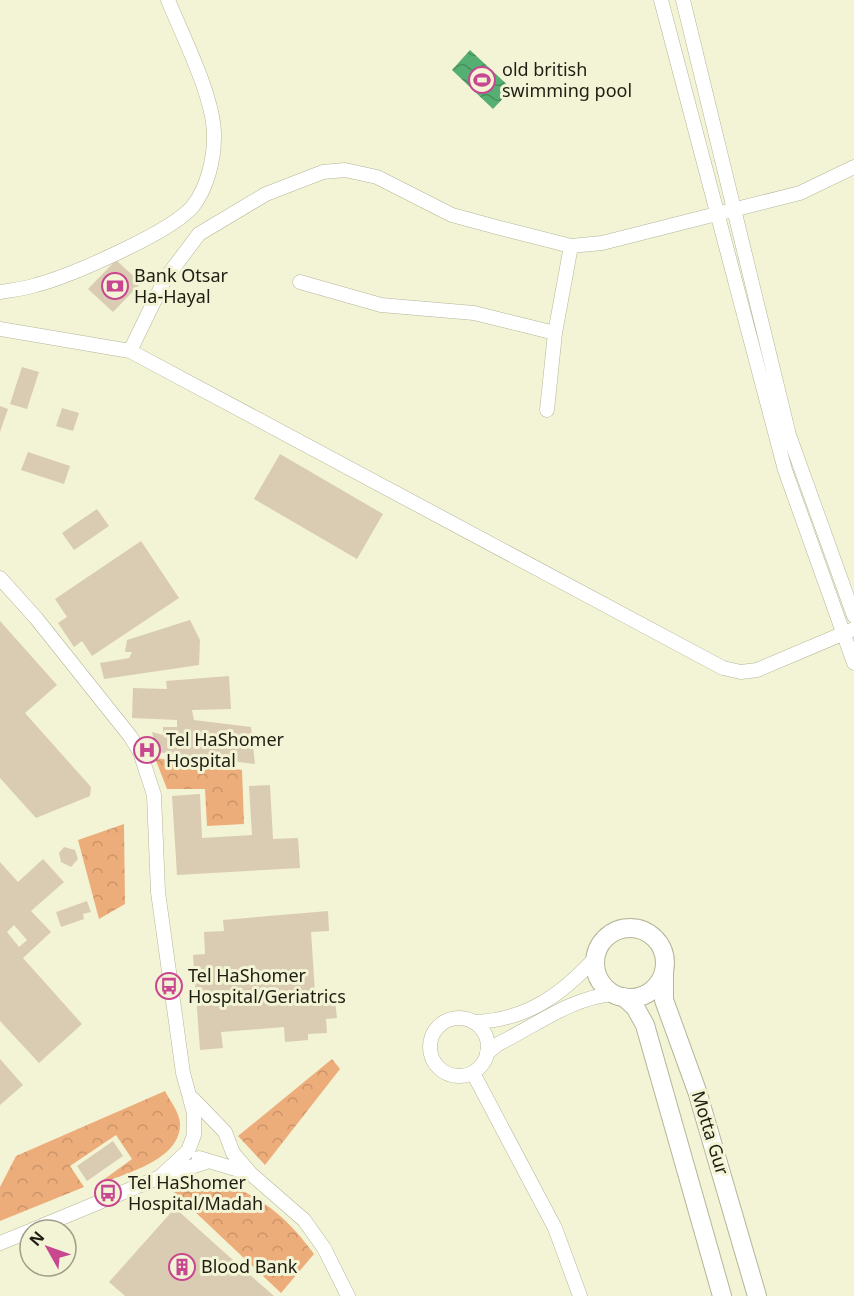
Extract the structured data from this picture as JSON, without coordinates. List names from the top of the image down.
{
  "streets": {
    "street": ["Motta Gur"]
  },
  "places": {
    "sports": ["old british swimming pool"],
    "bank": ["Bank Otsar Ha-Hayal"],
    "hospital": ["Tel HaShomer Hospital"],
    "bus stop": ["Tel HaShomer Hospital/Geriatrics", "Tel HaShomer Hospital/Madah"],
    "building": ["Blood Bank"]
  },
  "north": "top left"
}
